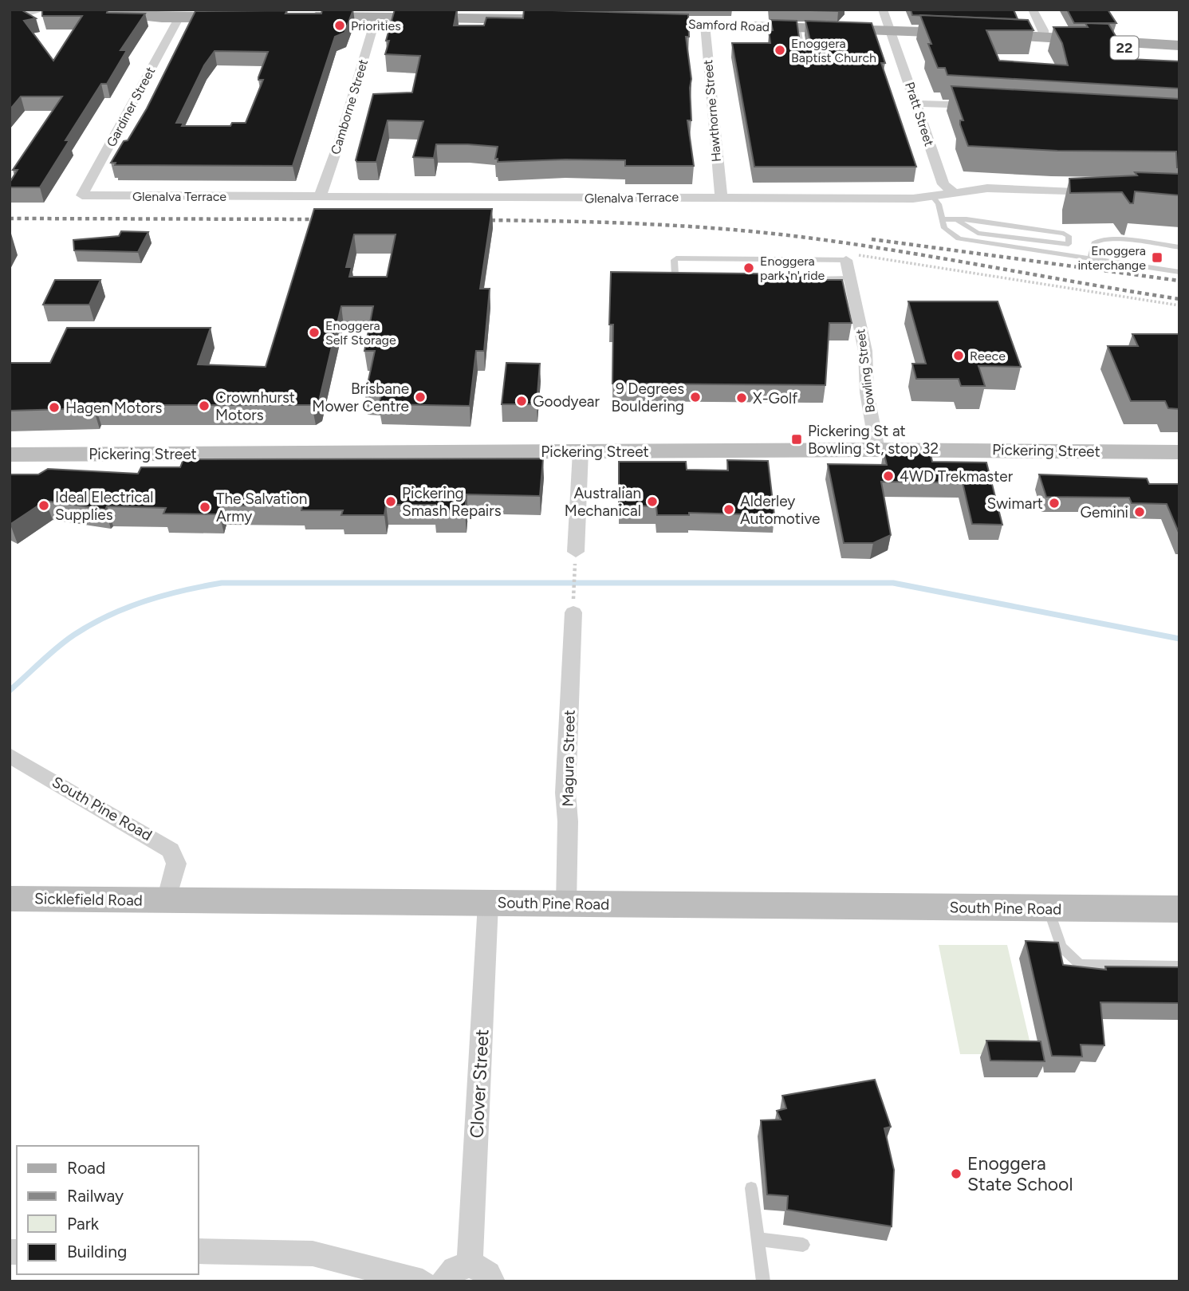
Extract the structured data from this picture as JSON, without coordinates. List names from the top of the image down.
{
  "streets": {
    "main road": [
      "Samford Road",
      "22",
      "Pickering Street",
      "South Pine Road",
      "Sicklefield Road"
    ],
    "street": [
      "Gardiner Street",
      "Camborne Street",
      "Hawthorne Street",
      "Pratt Street",
      "Glenalva Terrace",
      "Bowling Street",
      "Magura Street",
      "Clover Street"
    ]
  },
  "crossings": [
    ["Samford Road", "Hawthorne Street"],
    ["Samford Road", "Pratt Street"],
    ["Gardiner Street", "Glenalva Terrace"],
    ["Camborne Street", "Glenalva Terrace"],
    ["Hawthorne Street", "Glenalva Terrace"],
    ["Pratt Street", "Glenalva Terrace"],
    ["Bowling Street", "Pickering Street"],
    ["Magura Street", "South Pine Road"],
    ["South Pine Road", "Sicklefield Road"],
    ["South Pine Road", "Clover Street"]
  ],
  "places": {
    "other": [
      "Priorities",
      "Enoggera Baptist Church",
      "Enoggera park 'n' ride",
      "Enoggera Self Storage",
      "Reece",
      "Brisbane Mower Centre",
      "9 Degrees Bouldering",
      "X-Golf",
      "Goodyear",
      "Crownhurst Motors",
      "Hagen Motors",
      "4WD Trekmaster",
      "Pickering Smash Repairs",
      "Australian Mechanical",
      "Swimart",
      "Ideal Electrical Supplies",
      "The Salvation Army",
      "Alderley Automotive",
      "Gemini",
      "Enoggera State School"
    ],
    "transit": ["Enoggera interchange", "Pickering St at Bowling St, stop 32"]
  },
  "legend": [
    "Road",
    "Railway",
    "Park",
    "Building"
  ]
}
